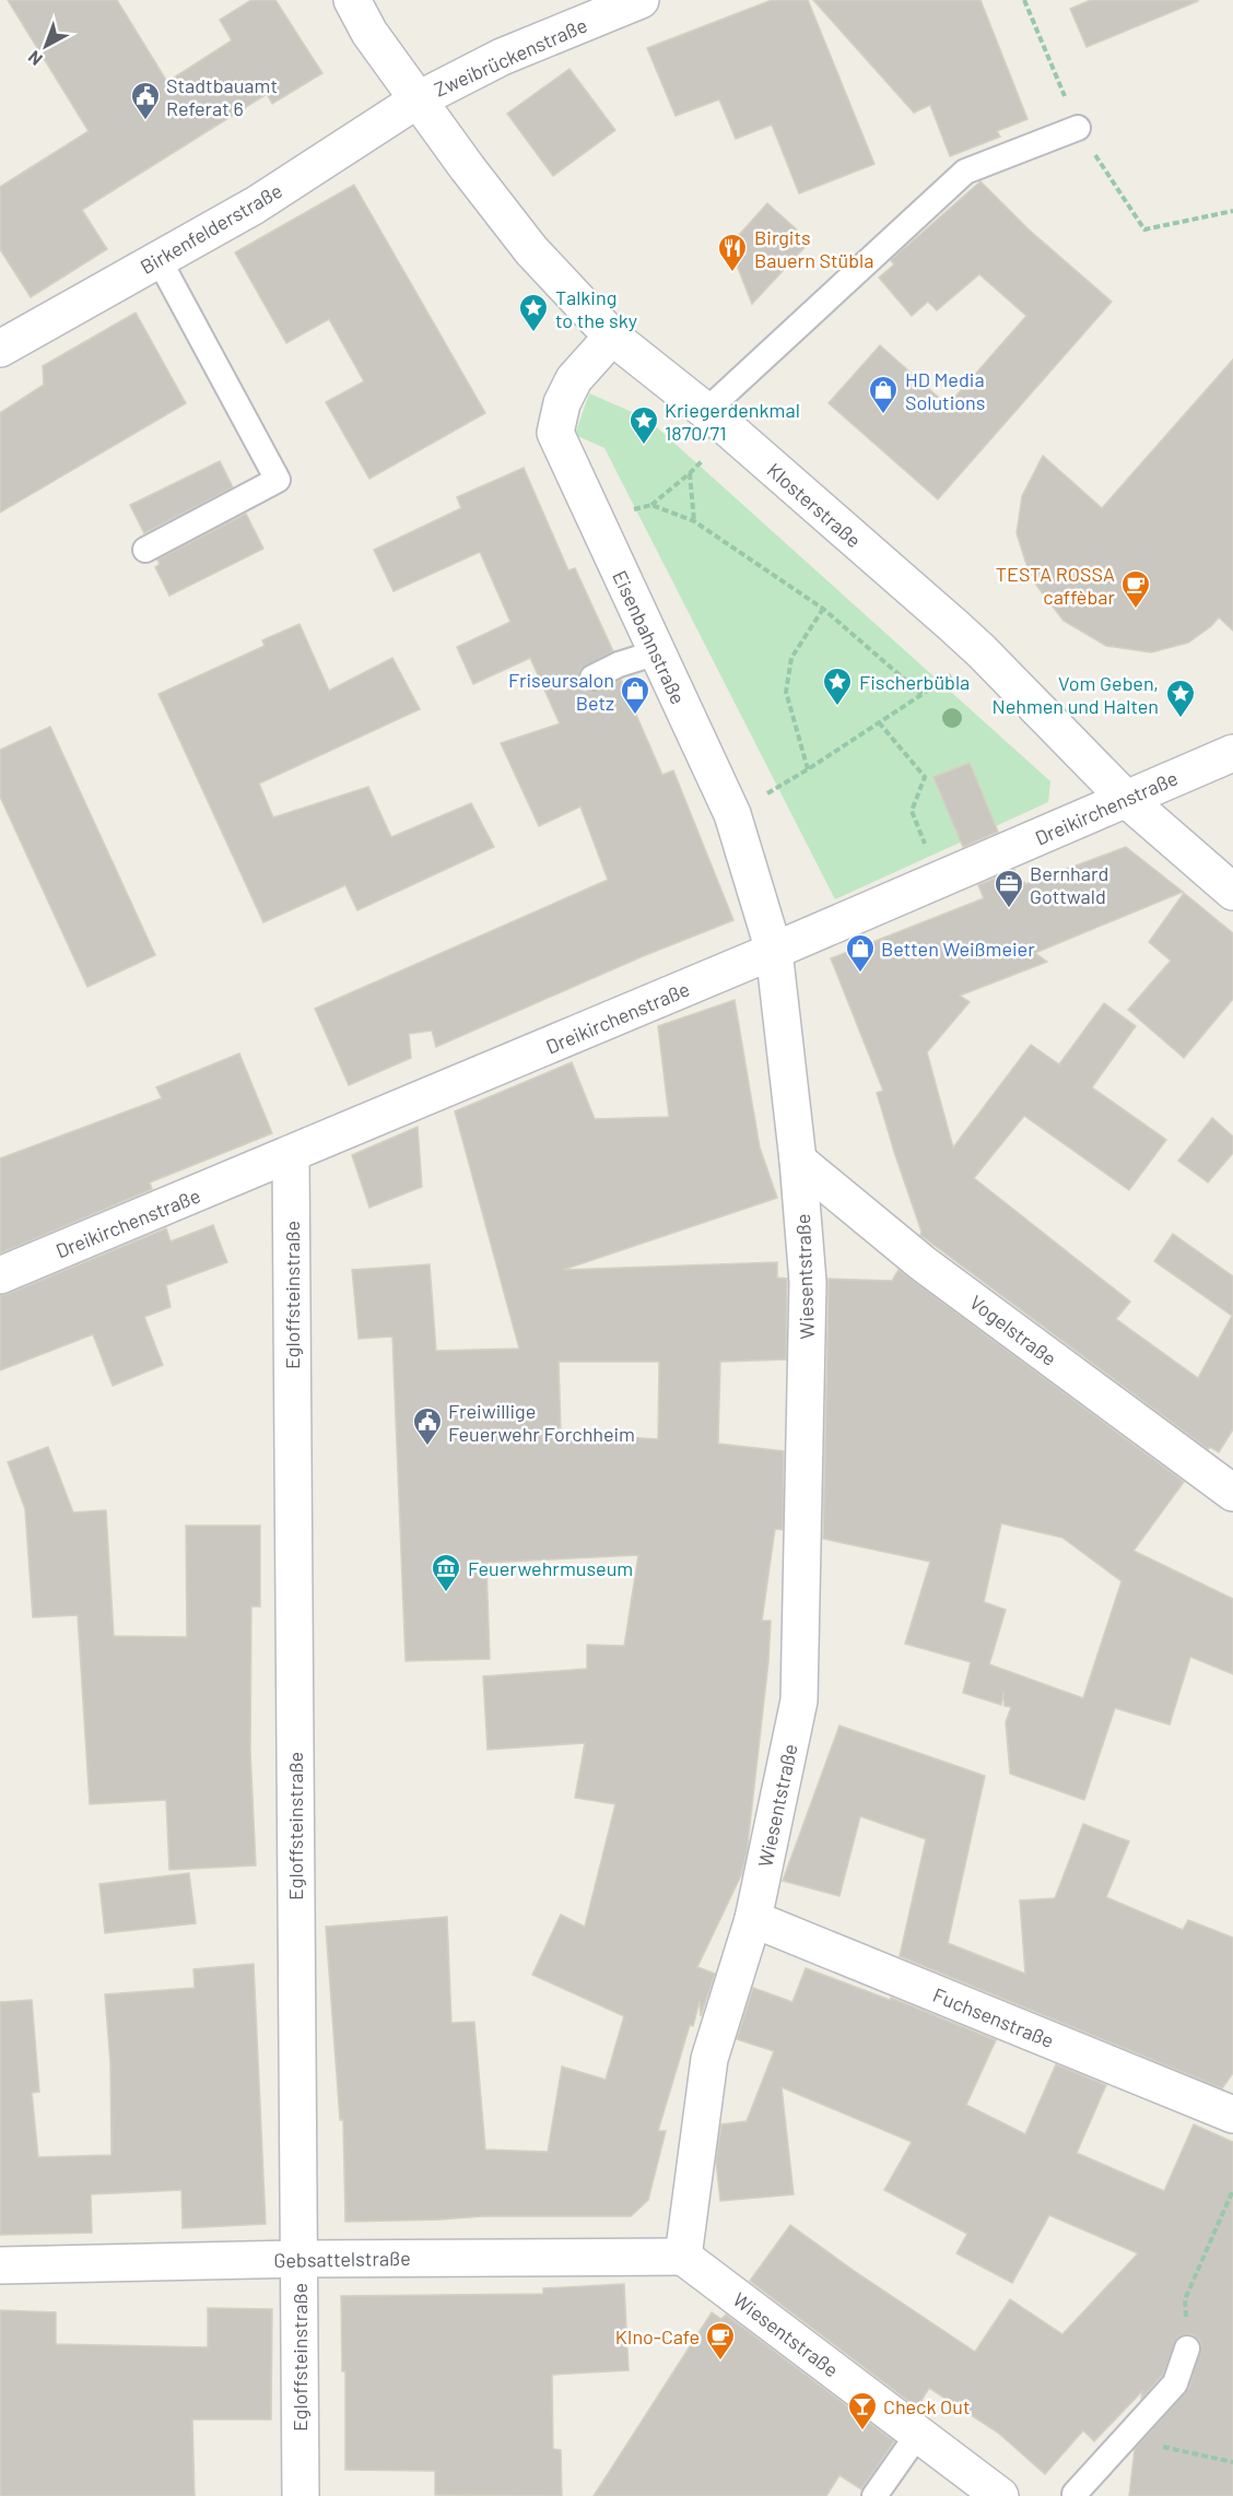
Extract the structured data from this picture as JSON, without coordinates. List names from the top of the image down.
{
  "streets": {
    "street": [
      "Zweibrückenstraße",
      "Birkenfelderstraße",
      "Klosterstraße",
      "Eisenbahnstraße",
      "Dreikirchenstraße",
      "Wiesentstraße",
      "Egloffsteinstraße",
      "Vogelstraße",
      "Fuchsenstraße",
      "Gebsattelstraße"
    ]
  },
  "crossings": [
    ["Zweibrückenstraße", "Birkenfelderstraße"],
    ["Zweibrückenstraße", "Klosterstraße"],
    ["Birkenfelderstraße", "Klosterstraße"],
    ["Klosterstraße", "Eisenbahnstraße"],
    ["Klosterstraße", "Dreikirchenstraße"],
    ["Eisenbahnstraße", "Dreikirchenstraße"],
    ["Eisenbahnstraße", "Wiesentstraße"],
    ["Dreikirchenstraße", "Wiesentstraße"],
    ["Dreikirchenstraße", "Egloffsteinstraße"],
    ["Wiesentstraße", "Vogelstraße"],
    ["Wiesentstraße", "Fuchsenstraße"],
    ["Wiesentstraße", "Gebsattelstraße"],
    ["Egloffsteinstraße", "Gebsattelstraße"]
  ],
  "places": {
    "public building": ["Stadtbauamt Referat 6", "Freiwillige Feuerwehr Forchheim"],
    "restaurant": ["Birgits Bauern Stübla"],
    "place": [
      "Talking to the sky",
      "Kriegerdenkmal 1870/71",
      "Fischerbübla",
      "Vom Geben, Nehmen und Halten"
    ],
    "shop": ["HD Media Solutions", "Friseursalon Betz", "Betten Weißmeier"],
    "cafe": ["TESTA ROSSA caffèbar", "KIno-Cafe"],
    "office": ["Bernhard Gottwald"],
    "museum": ["Feuerwehrmuseum"],
    "bar": ["Check Out"]
  },
  "north": "bottom left"
}
